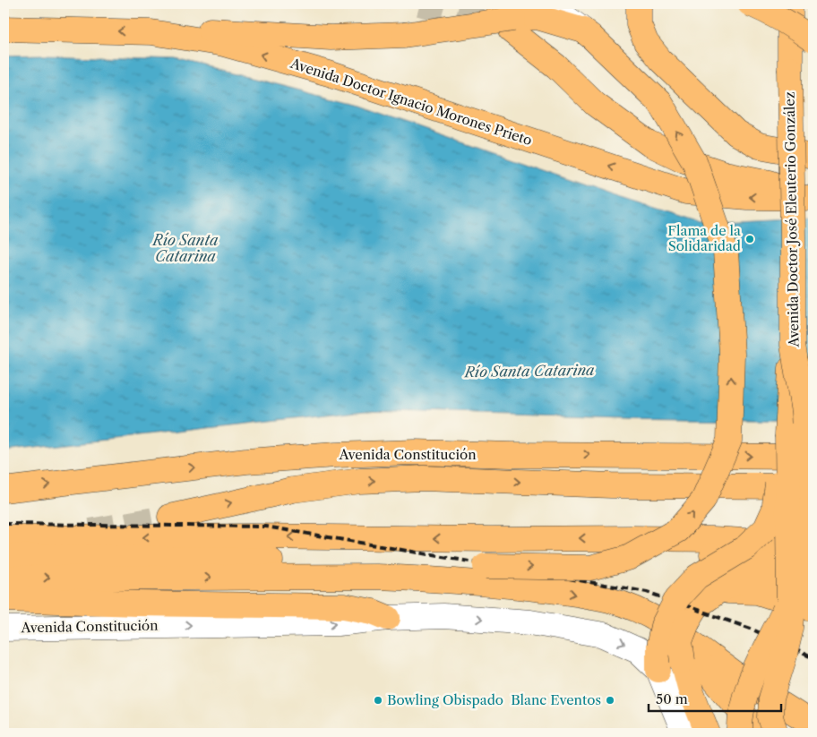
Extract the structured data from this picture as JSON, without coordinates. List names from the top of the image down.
{
  "streets": {
    "main road": ["Avenida Doctor Ignacio Morones Prieto", "Avenida Doctor José Eleuterio González", "Avenida Constitución"]
  },
  "one_way": ["Avenida Constitución"],
  "water": ["Río Santa Catarina"],
  "places": ["Flama de la Solidaridad", "Bowling Obispado", "Blanc Eventos"],
  "scale_bar": "50 m"
}
